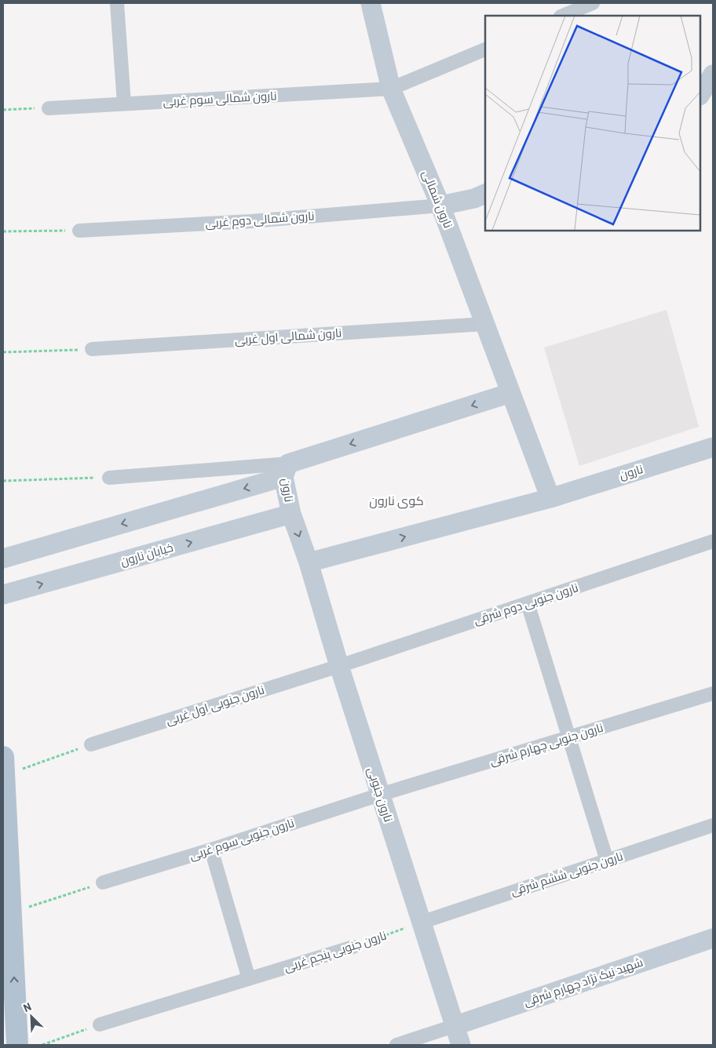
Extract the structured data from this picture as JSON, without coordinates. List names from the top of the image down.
{
  "streets": {
    "street": [
      "نارون شمالی سوم غربی",
      "نارون شمالی",
      "نارون شمالی دوم غربی",
      "نارون شمالی اول غربی",
      "نارون",
      "خیابان نارون",
      "نارون جنوبی دوم شرقی",
      "نارون جنوبی اول غربی",
      "نارون جنوبی چهارم شرقی",
      "نارون جنوبی",
      "نارون جنوبی سوم غربی",
      "نارون جنوبی ششم شرقی",
      "نارون جنوبی پنجم غربی",
      "شهید نیک نژاد چهارم شرقی"
    ]
  },
  "crossings": [
    ["نارون شمالی سوم غربی", "نارون شمالی"],
    ["نارون شمالی", "نارون شمالی دوم غربی"],
    ["نارون شمالی", "نارون شمالی اول غربی"],
    ["نارون شمالی", "نارون"],
    ["نارون", "خیابان نارون"],
    ["نارون", "نارون جنوبی"],
    ["نارون جنوبی دوم شرقی", "نارون جنوبی اول غربی"],
    ["نارون جنوبی دوم شرقی", "نارون جنوبی"],
    ["نارون جنوبی اول غربی", "نارون جنوبی"],
    ["نارون جنوبی چهارم شرقی", "نارون جنوبی"],
    ["نارون جنوبی چهارم شرقی", "نارون جنوبی سوم غربی"],
    ["نارون جنوبی", "نارون جنوبی سوم غربی"],
    ["نارون جنوبی", "نارون جنوبی ششم شرقی"],
    ["نارون جنوبی", "نارون جنوبی پنجم غربی"],
    ["نارون جنوبی", "شهید نیک نژاد چهارم شرقی"],
    ["نارون جنوبی ششم شرقی", "نارون جنوبی پنجم غربی"]
  ],
  "districts": ["کوی نارون"],
  "north": "top left"
}
